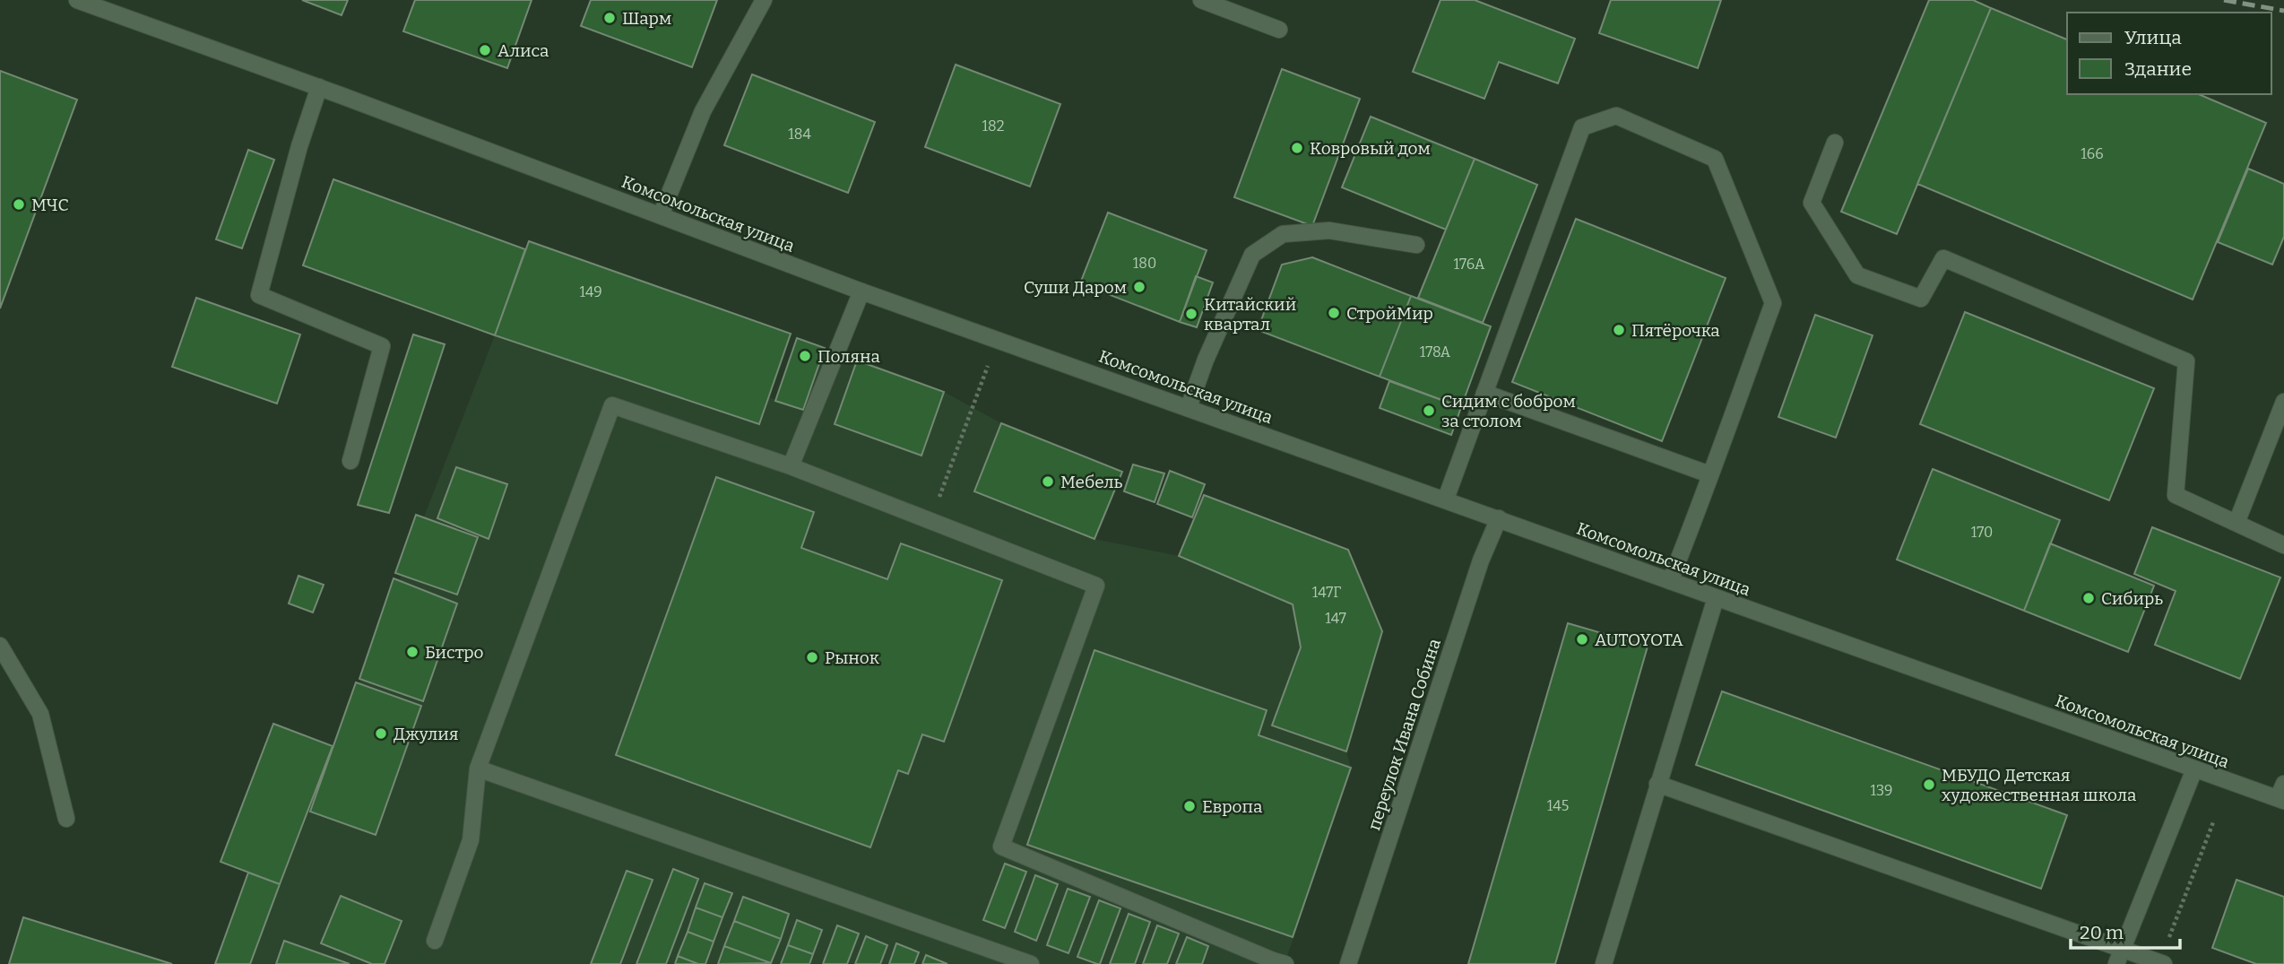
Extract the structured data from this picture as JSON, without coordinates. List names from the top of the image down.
{
  "streets": {
    "main road": ["Комсомольская улица", "переулок Ивана Собина"]
  },
  "crossings": [
    ["Комсомольская улица", "переулок Ивана Собина"]
  ],
  "places": [
    "Шарм",
    "Алиса",
    "Ковровый дом",
    "МЧС",
    "Суши Даром",
    "СтройМир",
    "Китайский квартал",
    "Пятёрочка",
    "Поляна",
    "Сидим с бобром за столом",
    "Мебель",
    "Сибирь",
    "AUTOYOTA",
    "Бистро",
    "Рынок",
    "Джулия",
    "МБУДО Детская художественная школа",
    "Европа"
  ],
  "house_numbers": [
    "182",
    "184",
    "166",
    "180",
    "176А",
    "149",
    "178А",
    "170",
    "147Г",
    "147",
    "139",
    "145"
  ],
  "legend": ["Улица", "Здание"],
  "scale_bar": "20 m"
}
